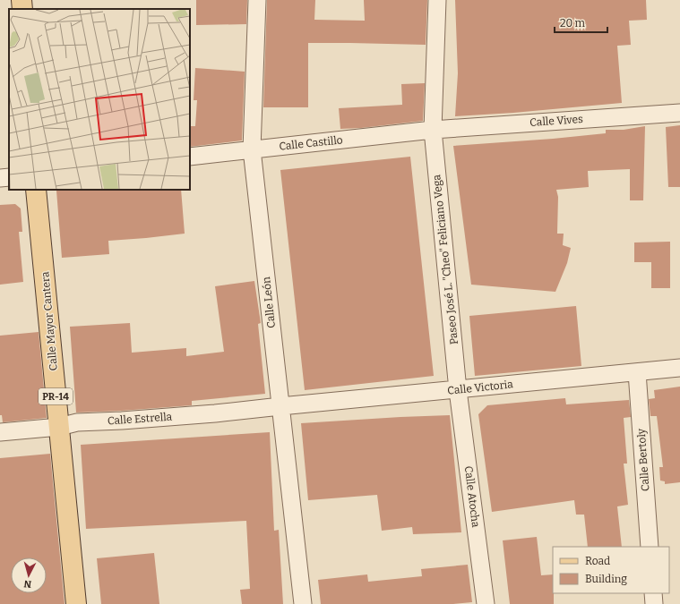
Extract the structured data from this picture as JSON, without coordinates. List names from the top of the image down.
{
  "streets": {
    "main road": ["Calle Mayor Cantera", "PR-14"],
    "street": [
      "Calle Vives",
      "Calle Castillo",
      "Paseo José L. \"Cheo\" Feliciano Vega",
      "Calle León",
      "Calle Victoria",
      "Calle Estrella",
      "Calle Bertoly",
      "Calle Atocha"
    ]
  },
  "crossings": [
    ["Calle Vives", "Calle Castillo"],
    ["Calle Vives", "Paseo José L. \"Cheo\" Feliciano Vega"],
    ["Calle Castillo", "Paseo José L. \"Cheo\" Feliciano Vega"],
    ["Calle Castillo", "Calle León"],
    ["Paseo José L. \"Cheo\" Feliciano Vega", "Calle Victoria"],
    ["Paseo José L. \"Cheo\" Feliciano Vega", "Calle Atocha"],
    ["Calle León", "Calle Victoria"],
    ["Calle León", "Calle Estrella"],
    ["Calle Mayor Cantera", "Calle Estrella"],
    ["Calle Victoria", "Calle Estrella"],
    ["Calle Victoria", "Calle Bertoly"],
    ["Calle Victoria", "Calle Atocha"]
  ],
  "legend": ["Road", "Building"],
  "scale_bar": "20 m",
  "north": "bottom"
}
